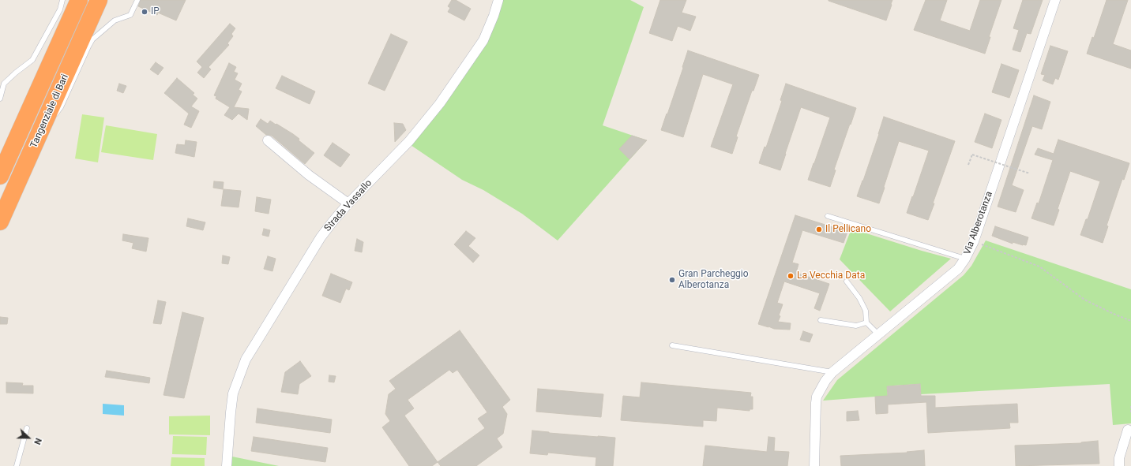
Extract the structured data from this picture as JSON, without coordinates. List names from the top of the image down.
{
  "streets": {
    "highway": ["Tangenziale di Bari"],
    "street": ["Strada Vassallo", "Via Alberotanza"]
  },
  "places": [
    "IP",
    "Il Pellicano",
    "La Vecchia Data",
    "Gran Parcheggio Alberotanza"
  ],
  "north": "right"
}
